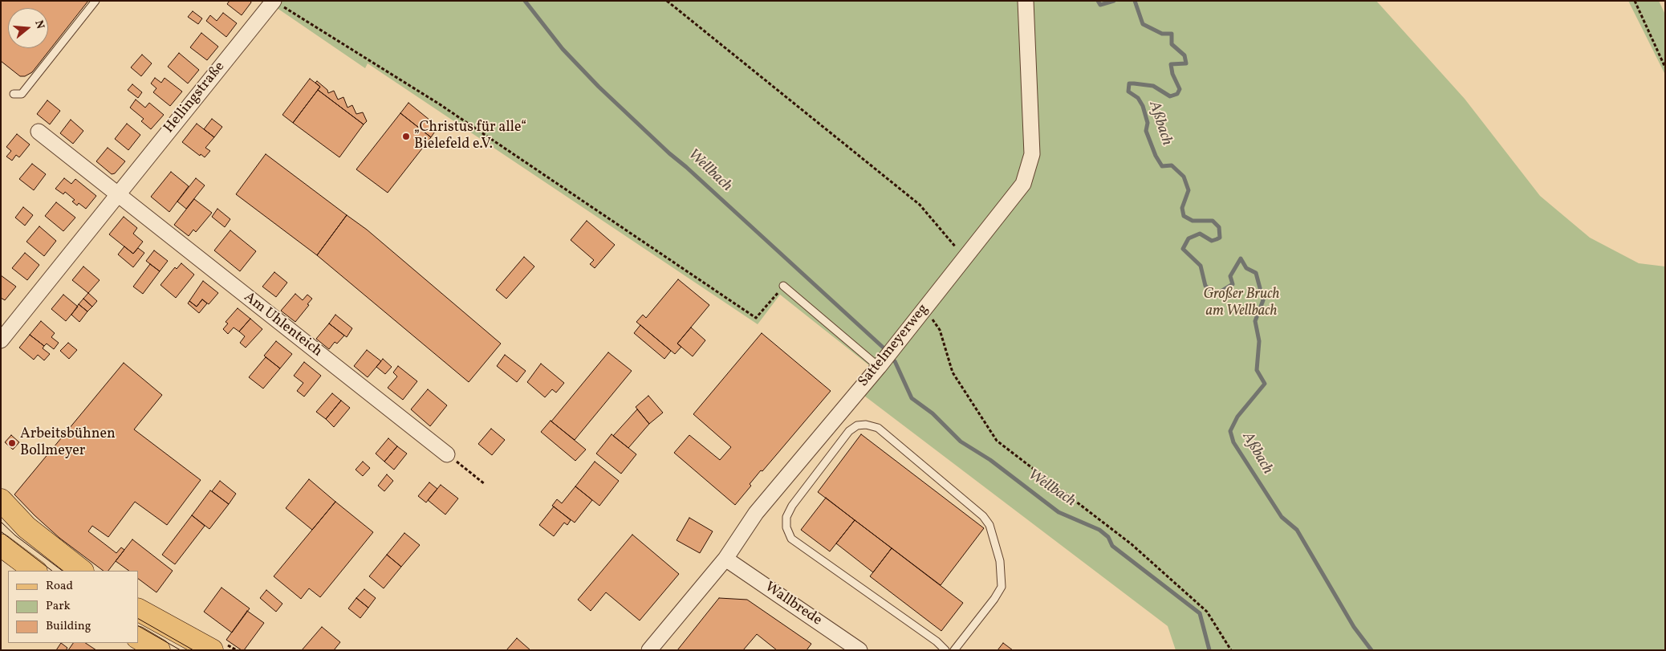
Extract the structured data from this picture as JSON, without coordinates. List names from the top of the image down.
{
  "streets": {
    "street": [
      "Hellingstraße",
      "Am Uhlenteich",
      "Sattelmeyerweg",
      "Wallbrede"
    ]
  },
  "crossings": [
    ["Hellingstraße", "Am Uhlenteich"],
    ["Sattelmeyerweg", "Wallbrede"]
  ],
  "water": ["Aßbach", "Wellbach"],
  "parks": ["Großer Bruch am Wellbach"],
  "places": ["„Christus für alle“ Bielefeld e.V.", "Arbeitsbühnen Bollmeyer"],
  "legend": ["Road", "Park", "Building"],
  "north": "right"
}
